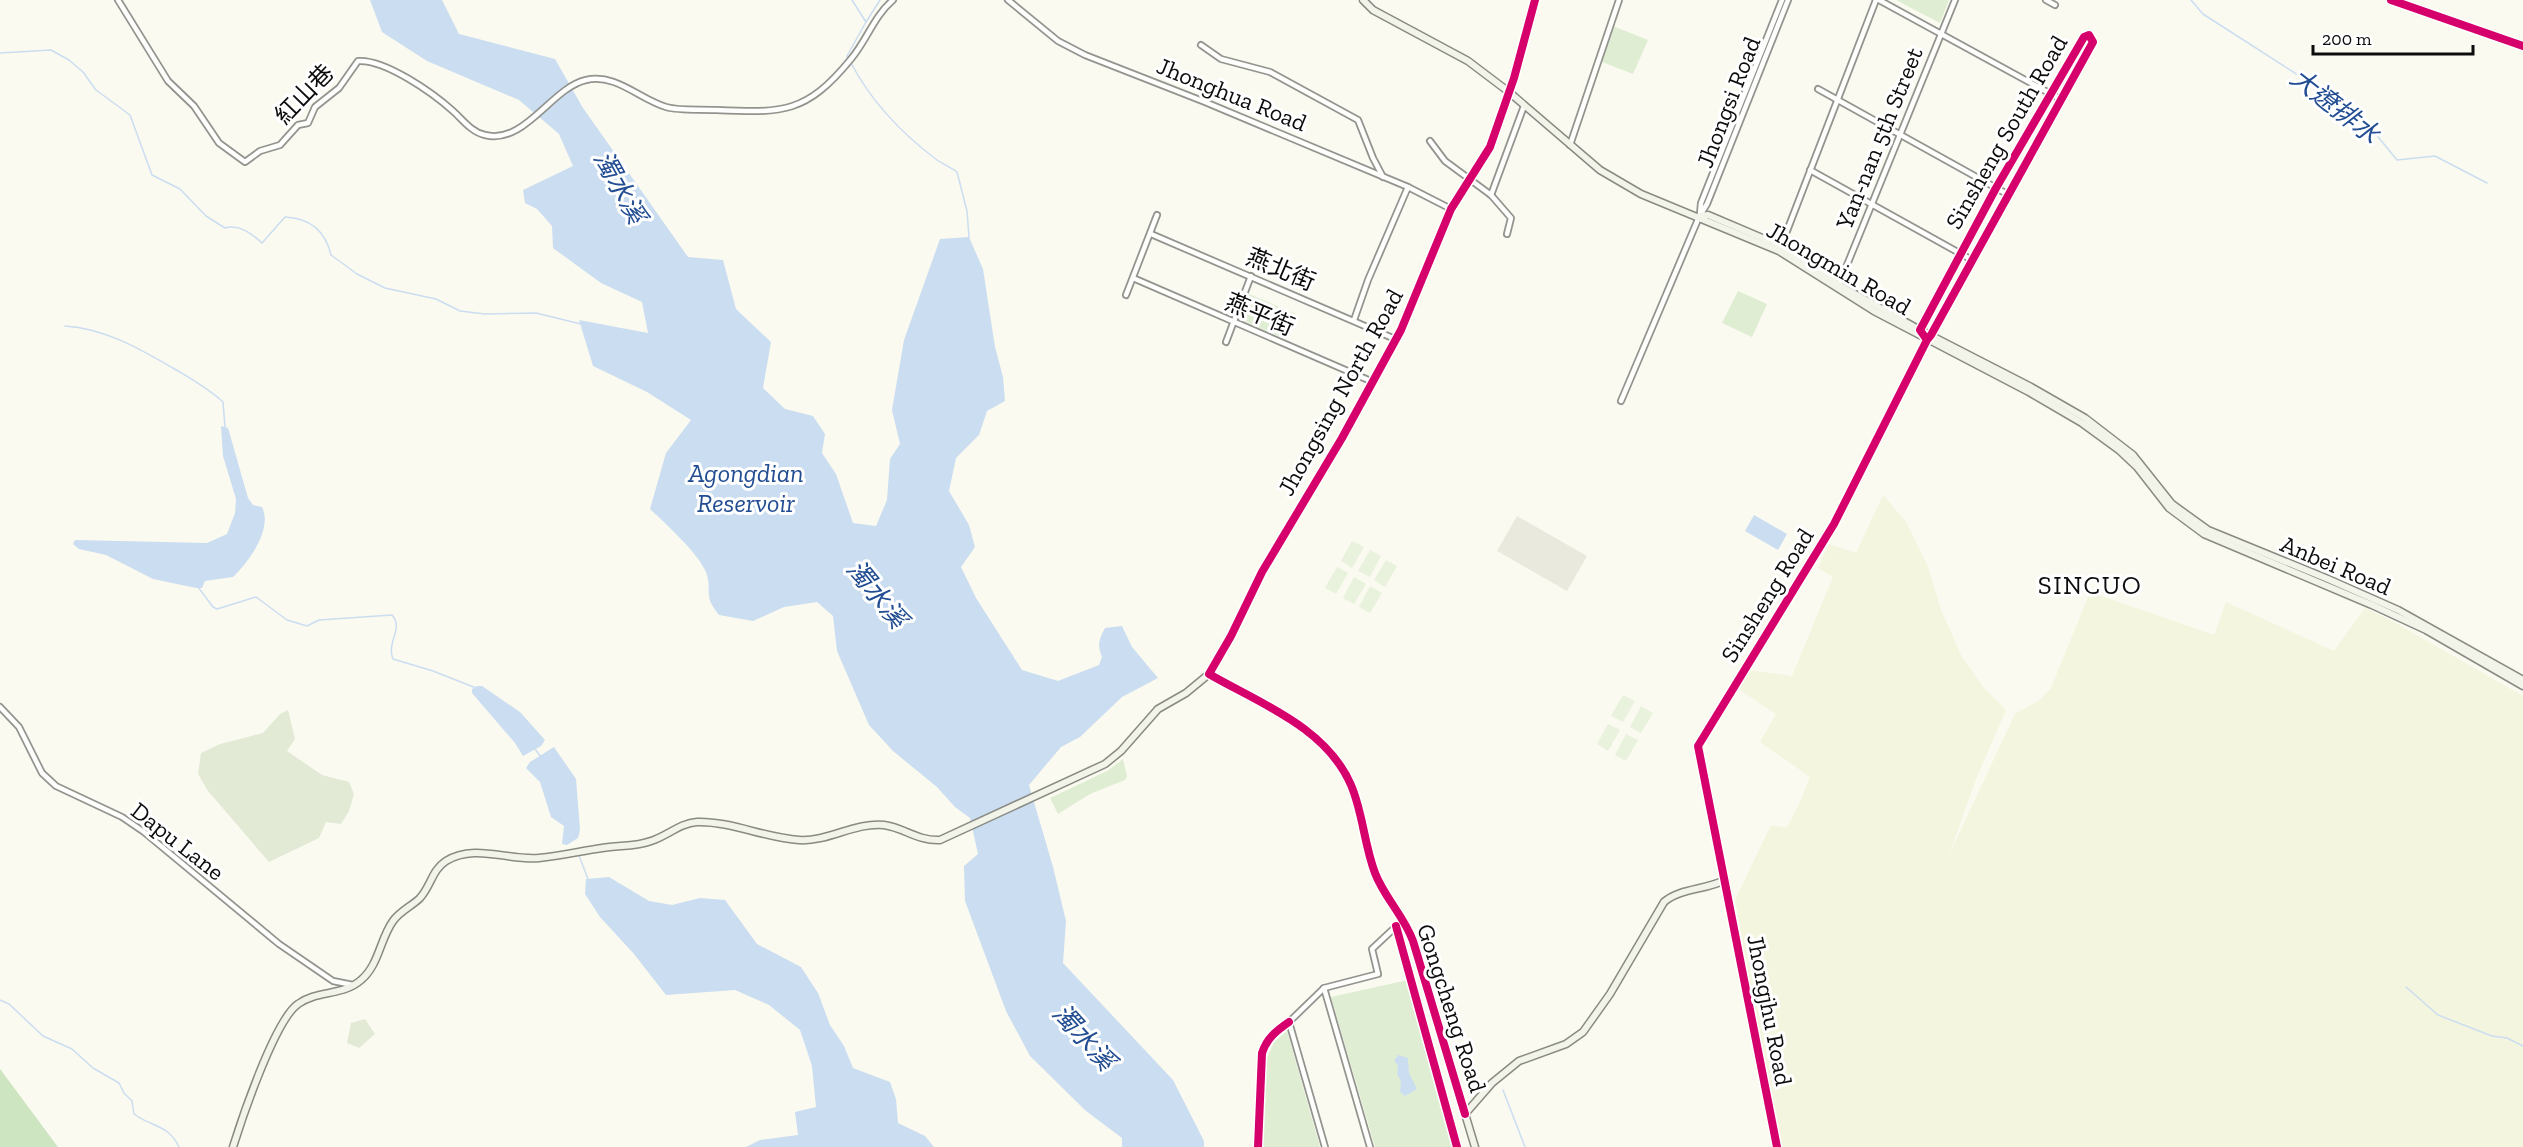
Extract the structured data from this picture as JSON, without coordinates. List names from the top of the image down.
{
  "streets": {
    "street": [
      "紅山巷",
      "Jhonghua Road",
      "Jhongsi Road",
      "Sinsheng South Road",
      "Yan-nan 5th Street",
      "Jhongmin Road",
      "燕北街",
      "燕平街",
      "Jhongsing North Road",
      "Anbei Road",
      "Sinsheng Road",
      "Dapu Lane",
      "Gongcheng Road",
      "Jhongjhu Road"
    ]
  },
  "crossings": [
    ["Jhonghua Road", "Jhongsing North Road"],
    ["Jhongsi Road", "Jhongmin Road"],
    ["Sinsheng South Road", "Jhongmin Road"],
    ["Sinsheng South Road", "Sinsheng Road"],
    ["Yan-nan 5th Street", "Jhongmin Road"],
    ["Jhongmin Road", "Jhongsing North Road"],
    ["Jhongmin Road", "Anbei Road"],
    ["Jhongmin Road", "Sinsheng Road"],
    ["燕北街", "Jhongsing North Road"],
    ["燕平街", "Jhongsing North Road"],
    ["Jhongsing North Road", "Gongcheng Road"],
    ["Sinsheng Road", "Jhongjhu Road"]
  ],
  "districts": ["SINCUO"],
  "water": ["大遼排水", "濁水溪", "Agongdian Reservoir"],
  "scale_bar": "200 m"
}
